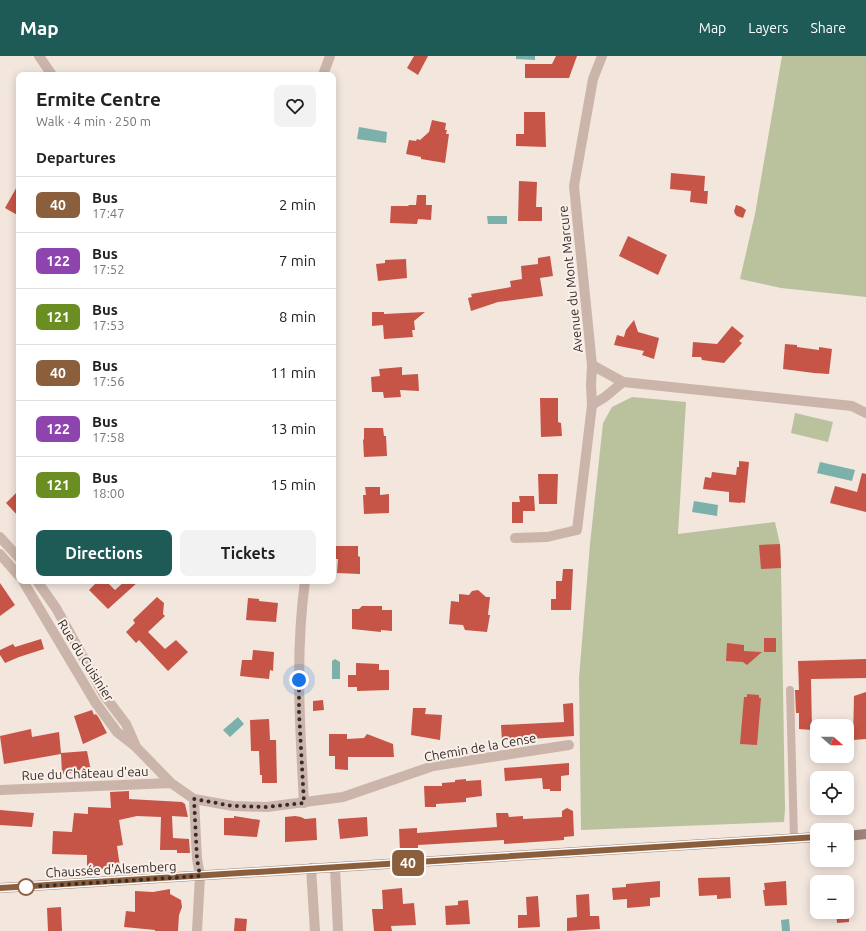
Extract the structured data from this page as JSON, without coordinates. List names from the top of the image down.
{
  "streets": {
    "main road": ["Chaussée d'Alsemberg"],
    "street": [
      "Avenue du Mont Marcure",
      "Rue du Cuisinier",
      "Chemin de la Cense",
      "Rue du Château d'eau"
    ]
  },
  "crossings": [
    ["Rue du Cuisinier", "Chemin de la Cense"],
    ["Rue du Cuisinier", "Rue du Château d'eau"]
  ],
  "lines": ["bus line 40"],
  "north": "right",
  "page": {
    "header": "Map",
    "nav": ["Map", "Layers", "Share"],
    "on_map": "40",
    "heading": [
      ["Ermite Centre", "Walk · 4 min · 250 m"],
      "Departures"
    ],
    "list": [
      {
        "mark": "40",
        "name": "Bus",
        "note": "17:47",
        "value": "2 min"
      },
      {
        "mark": "122",
        "name": "Bus",
        "note": "17:52",
        "value": "7 min"
      },
      {
        "mark": "121",
        "name": "Bus",
        "note": "17:53",
        "value": "8 min"
      },
      {
        "mark": "40",
        "name": "Bus",
        "note": "17:56",
        "value": "11 min"
      },
      {
        "mark": "122",
        "name": "Bus",
        "note": "17:58",
        "value": "13 min"
      },
      {
        "mark": "121",
        "name": "Bus",
        "note": "18:00",
        "value": "15 min"
      }
    ],
    "buttons": ["Directions", "Tickets"],
    "map_buttons": ["+", "−"]
  }
}
